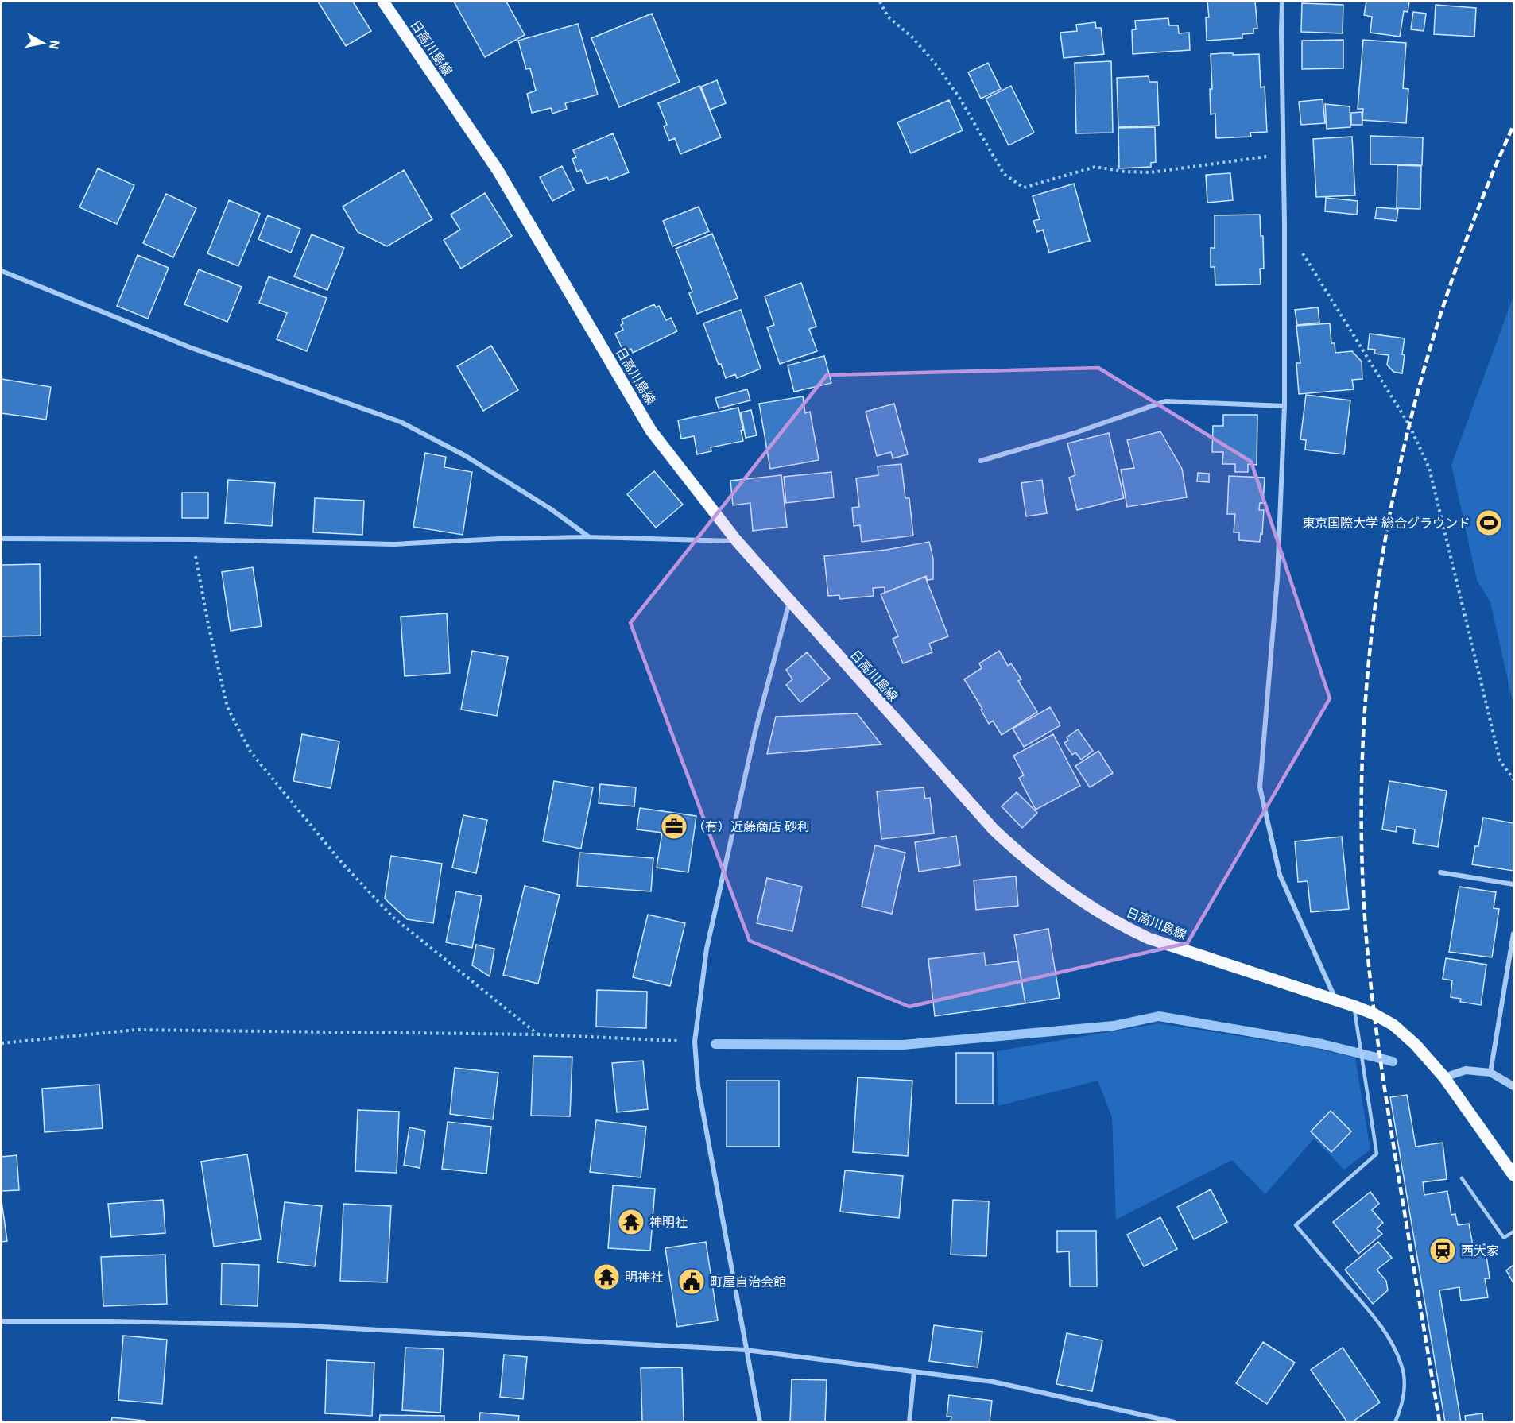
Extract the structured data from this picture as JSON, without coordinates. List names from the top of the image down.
{
  "streets": {
    "main road": ["日高川島線"]
  },
  "places": {
    "sports": ["東京国際大学 総合グラウンド"],
    "office": ["（有）近藤商店 砂利"],
    "temple": ["神明社", "明神社"],
    "station": ["西大家"],
    "public building": ["町屋自治会館"]
  },
  "north": "right"
}
